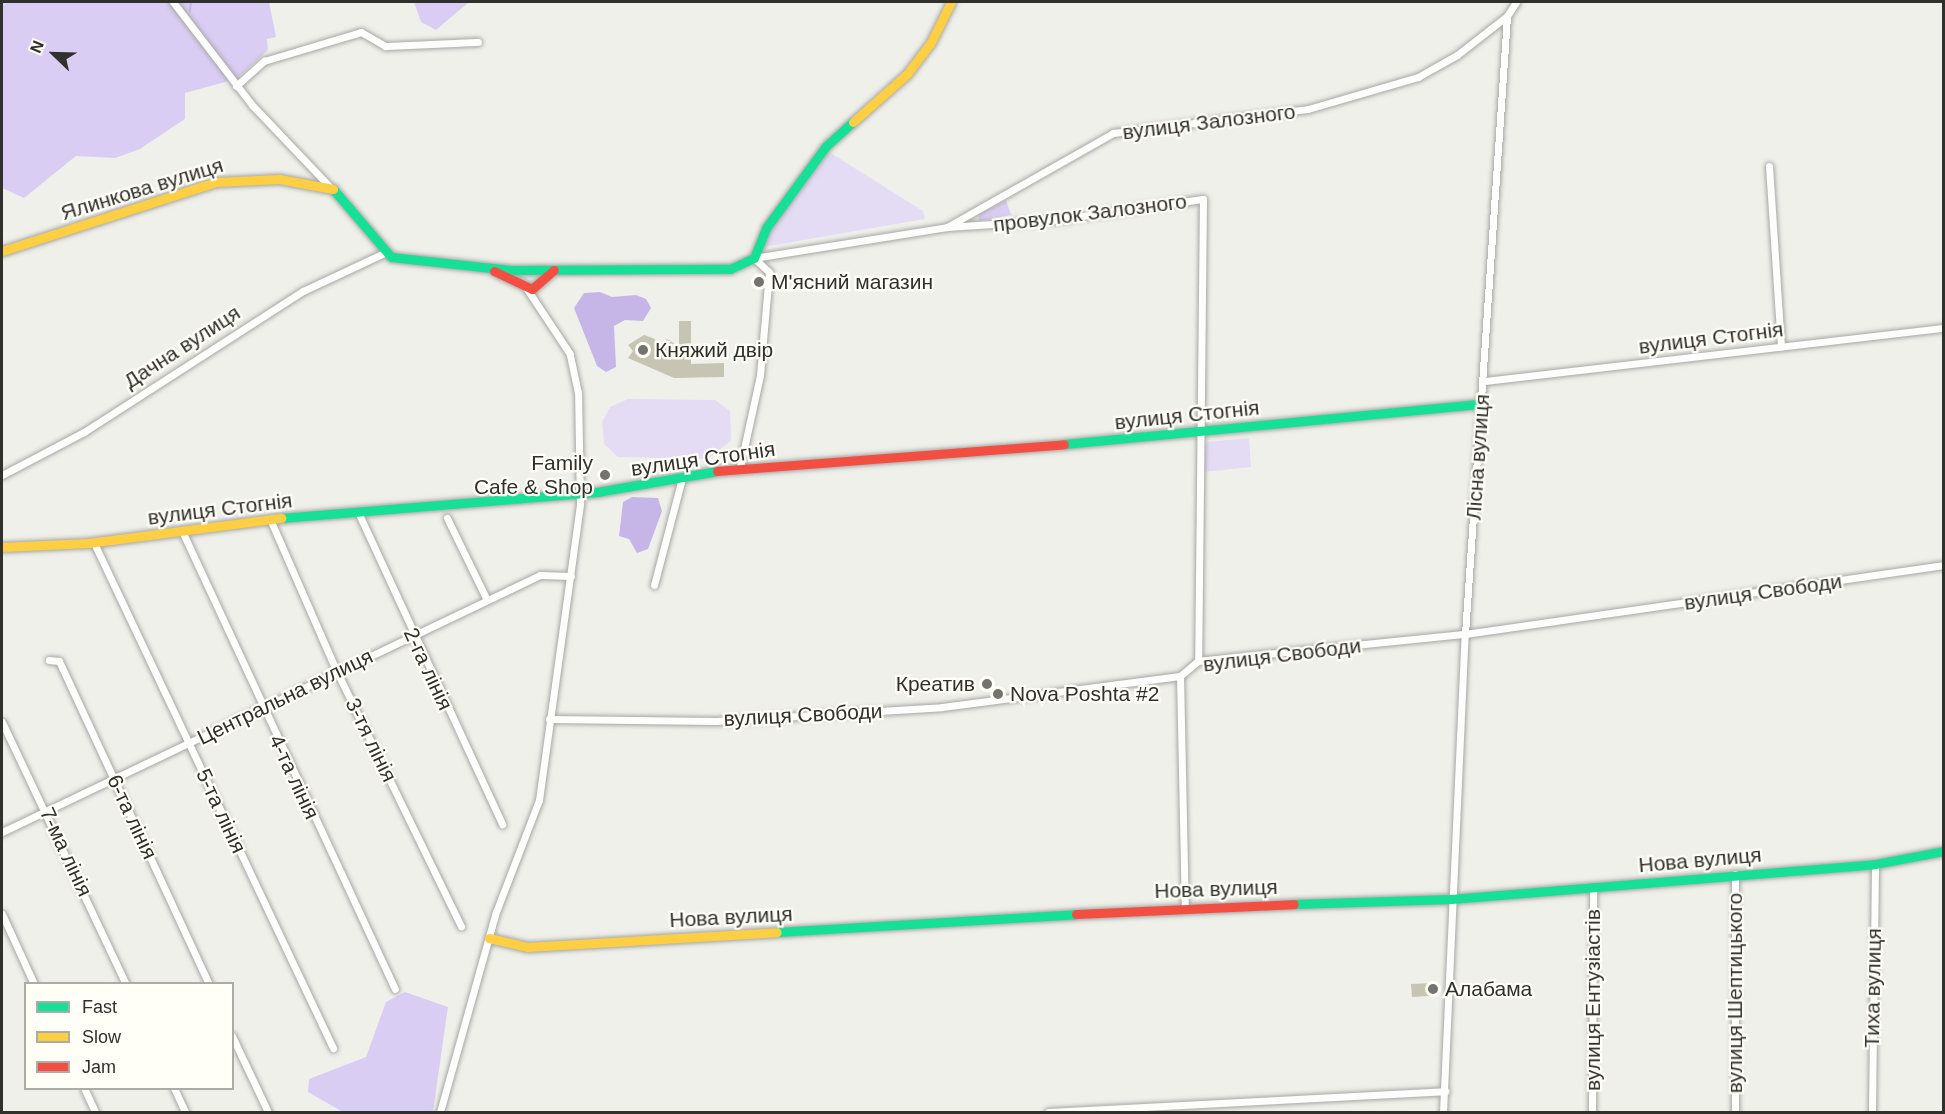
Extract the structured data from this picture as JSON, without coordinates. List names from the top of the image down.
{
  "streets": {
    "street": [
      "вулиця Залозного",
      "Ялинкова вулиця",
      "провулок Залозного",
      "вулиця Стогнія",
      "Дачна вулиця",
      "Лісна вулиця",
      "вулиця Свободи",
      "2-га лінія",
      "Центральна вулиця",
      "3-тя лінія",
      "4-та лінія",
      "5-та лінія",
      "6-та лінія",
      "7-ма лінія",
      "Нова вулиця",
      "Тиха вулиця",
      "вулиця Шептицького",
      "вулиця Ентузіастів"
    ]
  },
  "crossings": [
    ["вулиця Залозного", "провулок Залозного"],
    ["вулиця Залозного", "Лісна вулиця"],
    ["провулок Залозного", "вулиця Стогнія"],
    ["провулок Залозного", "вулиця Свободи"],
    ["вулиця Стогнія", "Лісна вулиця"],
    ["вулиця Стогнія", "2-га лінія"],
    ["вулиця Стогнія", "3-тя лінія"],
    ["вулиця Стогнія", "4-та лінія"],
    ["вулиця Стогнія", "5-та лінія"],
    ["Лісна вулиця", "вулиця Свободи"],
    ["Лісна вулиця", "Нова вулиця"],
    ["2-га лінія", "Центральна вулиця"],
    ["Центральна вулиця", "3-тя лінія"],
    ["Центральна вулиця", "4-та лінія"],
    ["Центральна вулиця", "5-та лінія"],
    ["Центральна вулиця", "6-та лінія"],
    ["Центральна вулиця", "7-ма лінія"],
    ["Нова вулиця", "Тиха вулиця"],
    ["Нова вулиця", "вулиця Шептицького"],
    ["Нова вулиця", "вулиця Ентузіастів"]
  ],
  "places": [
    "М'ясний магазин",
    "Княжий двір",
    "Family Cafe & Shop",
    "Креатив",
    "Nova Poshta #2",
    "Алабама"
  ],
  "legend": ["Fast", "Slow", "Jam"],
  "north": "top left"
}
